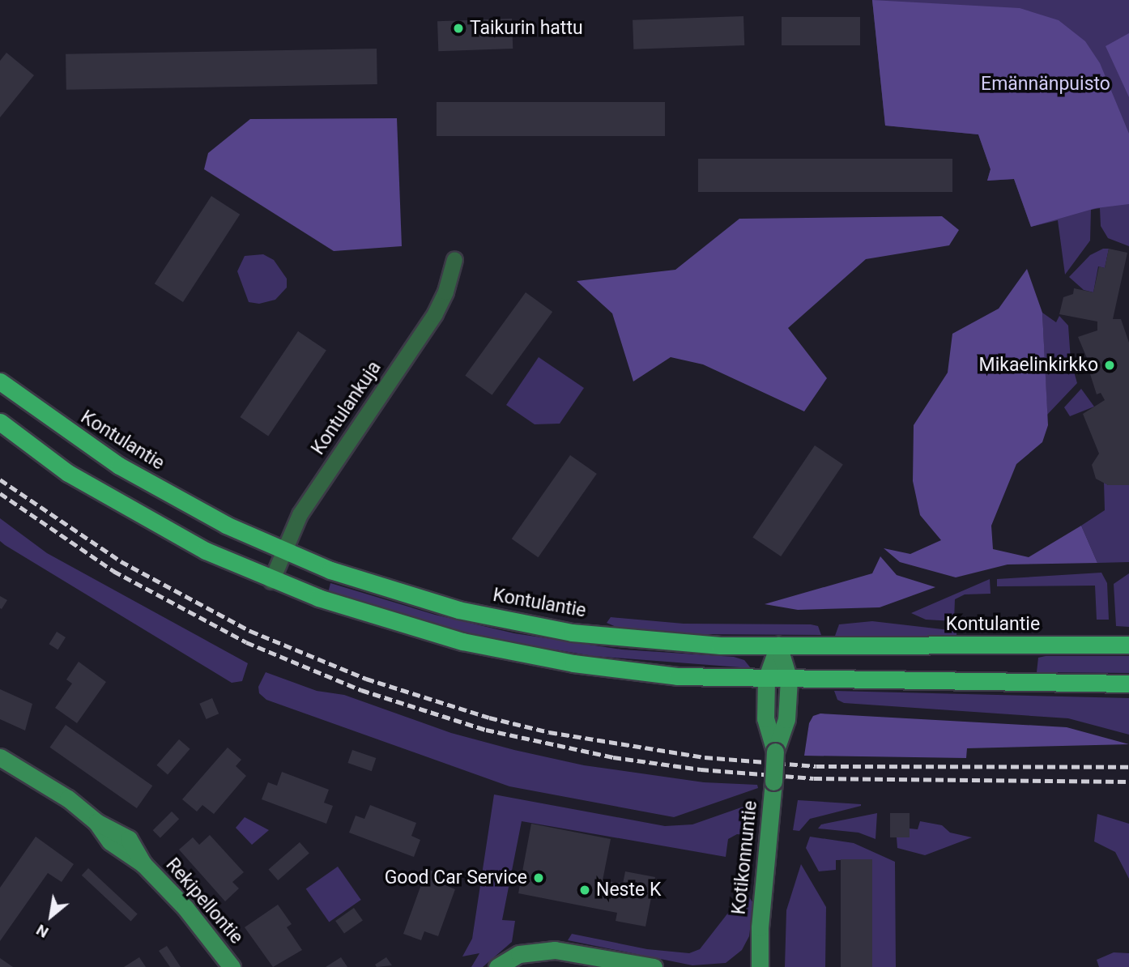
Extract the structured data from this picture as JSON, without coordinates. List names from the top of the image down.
{
  "streets": {
    "main road": ["Kontulantie"],
    "street": ["Kontulankuja", "Kotikonnuntie", "Rekipellontie"]
  },
  "crossings": [
    ["Kontulankuja", "Kontulantie"],
    ["Kontulantie", "Kotikonnuntie"]
  ],
  "parks": ["Emännänpuisto"],
  "places": [
    "Taikurin hattu",
    "Mikaelinkirkko",
    "Good Car Service",
    "Neste K"
  ],
  "north": "bottom left"
}
